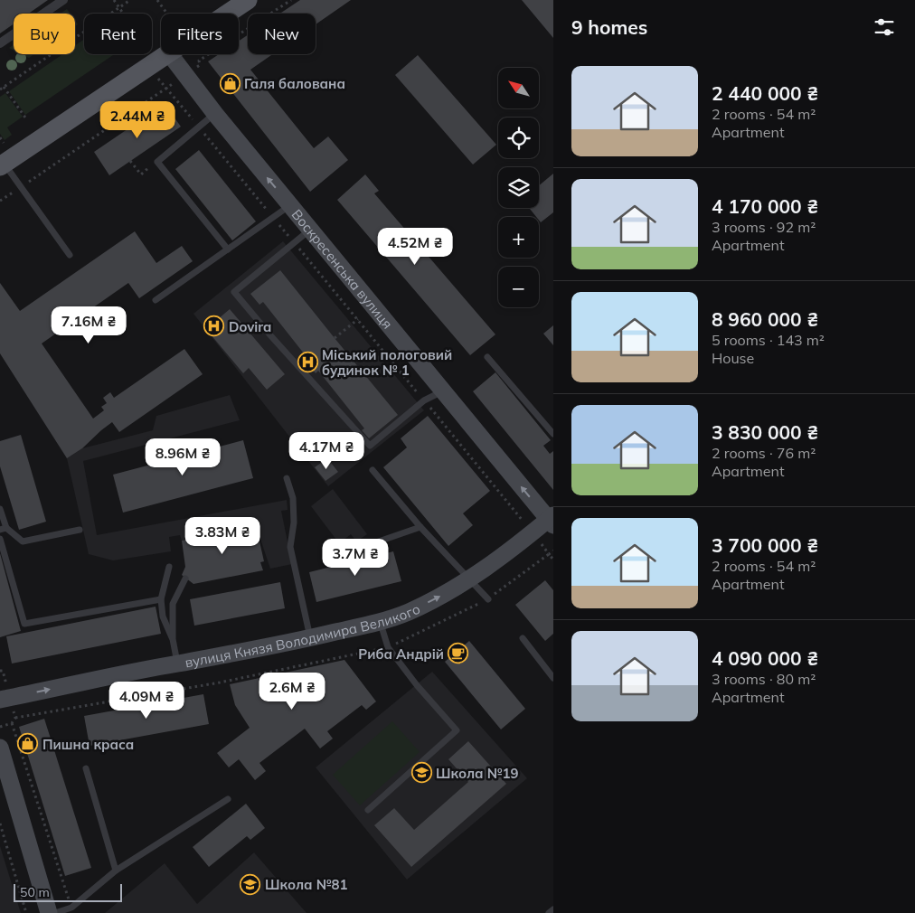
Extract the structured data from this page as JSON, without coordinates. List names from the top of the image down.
{
  "streets": {
    "main road": ["Воскресенська вулиця", "вулиця Князя Володимира Великого"]
  },
  "crossings": [
    ["Воскресенська вулиця", "вулиця Князя Володимира Великого"]
  ],
  "one_way": ["Воскресенська вулиця", "вулиця Князя Володимира Великого"],
  "places": {
    "shop": ["Галя балована", "Пишна краса"],
    "hospital": ["Dovira", "Міський пологовий будинок № 1"],
    "cafe": ["Риба Андрій"],
    "school or university": ["Школа №19", "Школа №81"]
  },
  "scale_bar": "50 m",
  "north": "top left",
  "page": {
    "heading": "9 homes",
    "chip": [
      "Buy",
      "Rent",
      "Filters",
      "New"
    ],
    "list": [
      {
        "name": "2 440 000 ₴",
        "note": "2 rooms · 54 m² · Apartment"
      },
      {
        "name": "4 170 000 ₴",
        "note": "3 rooms · 92 m² · Apartment"
      },
      {
        "name": "8 960 000 ₴",
        "note": "5 rooms · 143 m² · House"
      },
      {
        "name": "3 830 000 ₴",
        "note": "2 rooms · 76 m² · Apartment"
      },
      {
        "name": "3 700 000 ₴",
        "note": "2 rooms · 54 m² · Apartment"
      },
      {
        "name": "4 090 000 ₴",
        "note": "3 rooms · 80 m² · Apartment"
      }
    ],
    "map_buttons": ["+", "−"],
    "price": [
      "2.44M ₴",
      "4.52M ₴",
      "7.16M ₴",
      "4.17M ₴",
      "8.96M ₴",
      "3.83M ₴",
      "3.7M ₴",
      "2.6M ₴",
      "4.09M ₴"
    ],
    "scale": "50 m"
  }
}
